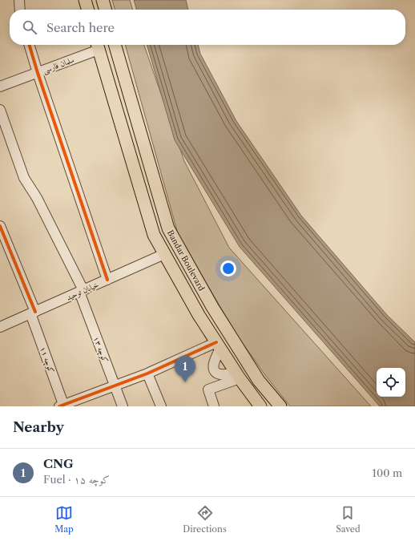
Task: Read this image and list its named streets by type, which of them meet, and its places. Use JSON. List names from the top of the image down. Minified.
{"streets":{"main road":["Bandar Boulevard"],"street":["سلمان فارسی","خیابان توحید","کوچه ۱۳","کوچه ۱۱"]},"crossings":[["سلمان فارسی","Bandar Boulevard"],["Bandar Boulevard","خیابان توحید"],["خیابان توحید","کوچه ۱۳"],["خیابان توحید","کوچه ۱۱"]],"page":{"search":"Search here","pins":"1","heading":"Nearby","list":[{"mark":"1","name":"CNG","note":"Fuel · کوچه ۱۵","value":"100 m"}],"nav":["Map","Directions","Saved"]}}
